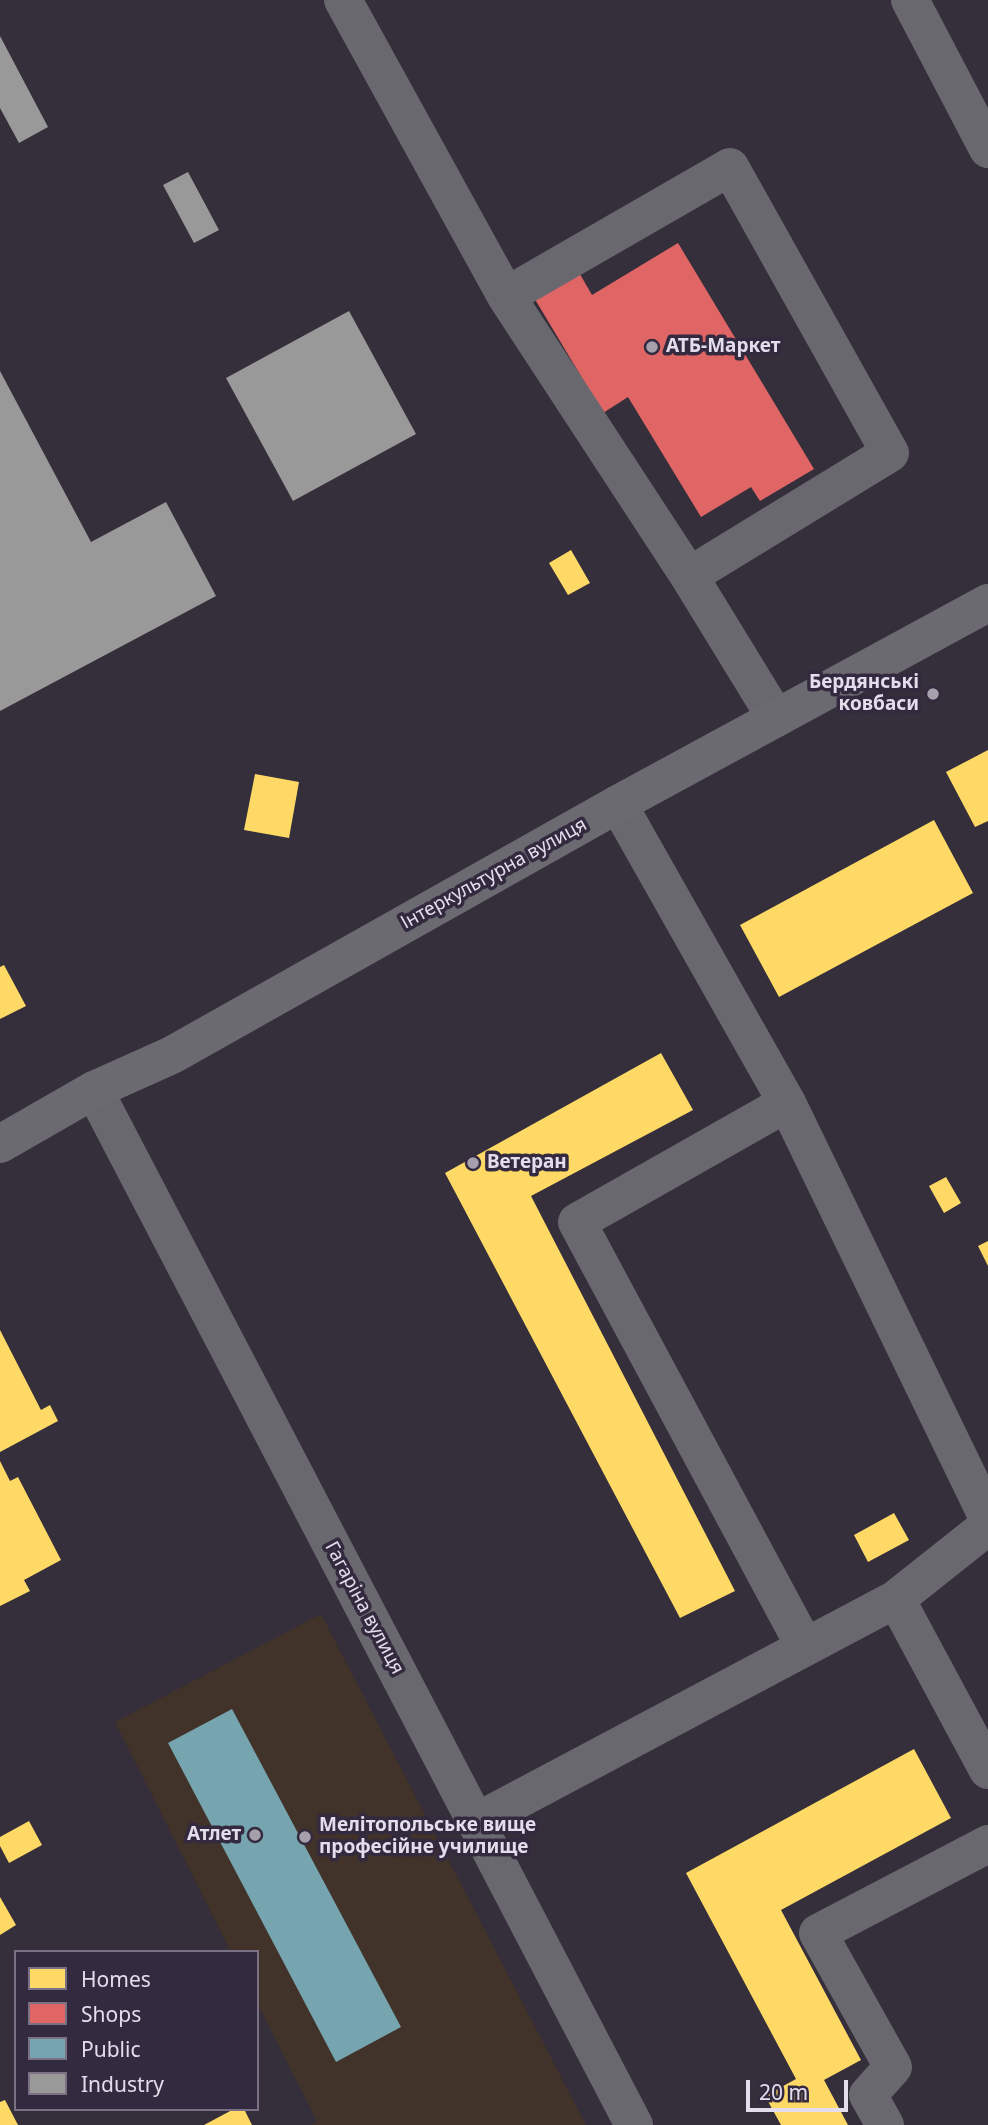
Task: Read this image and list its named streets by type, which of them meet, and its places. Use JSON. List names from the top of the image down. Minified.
{"streets":{"main road":["Інтеркультурна вулиця"],"street":["Гагаріна вулиця"]},"crossings":[["Інтеркультурна вулиця","Гагаріна вулиця"]],"places":["АТБ-Маркет","Бердянські ковбаси","Ветеран","Атлет","Мелітопольське вище професійне училище"],"legend":["Homes","Shops","Public","Industry"],"scale_bar":"20 m"}
